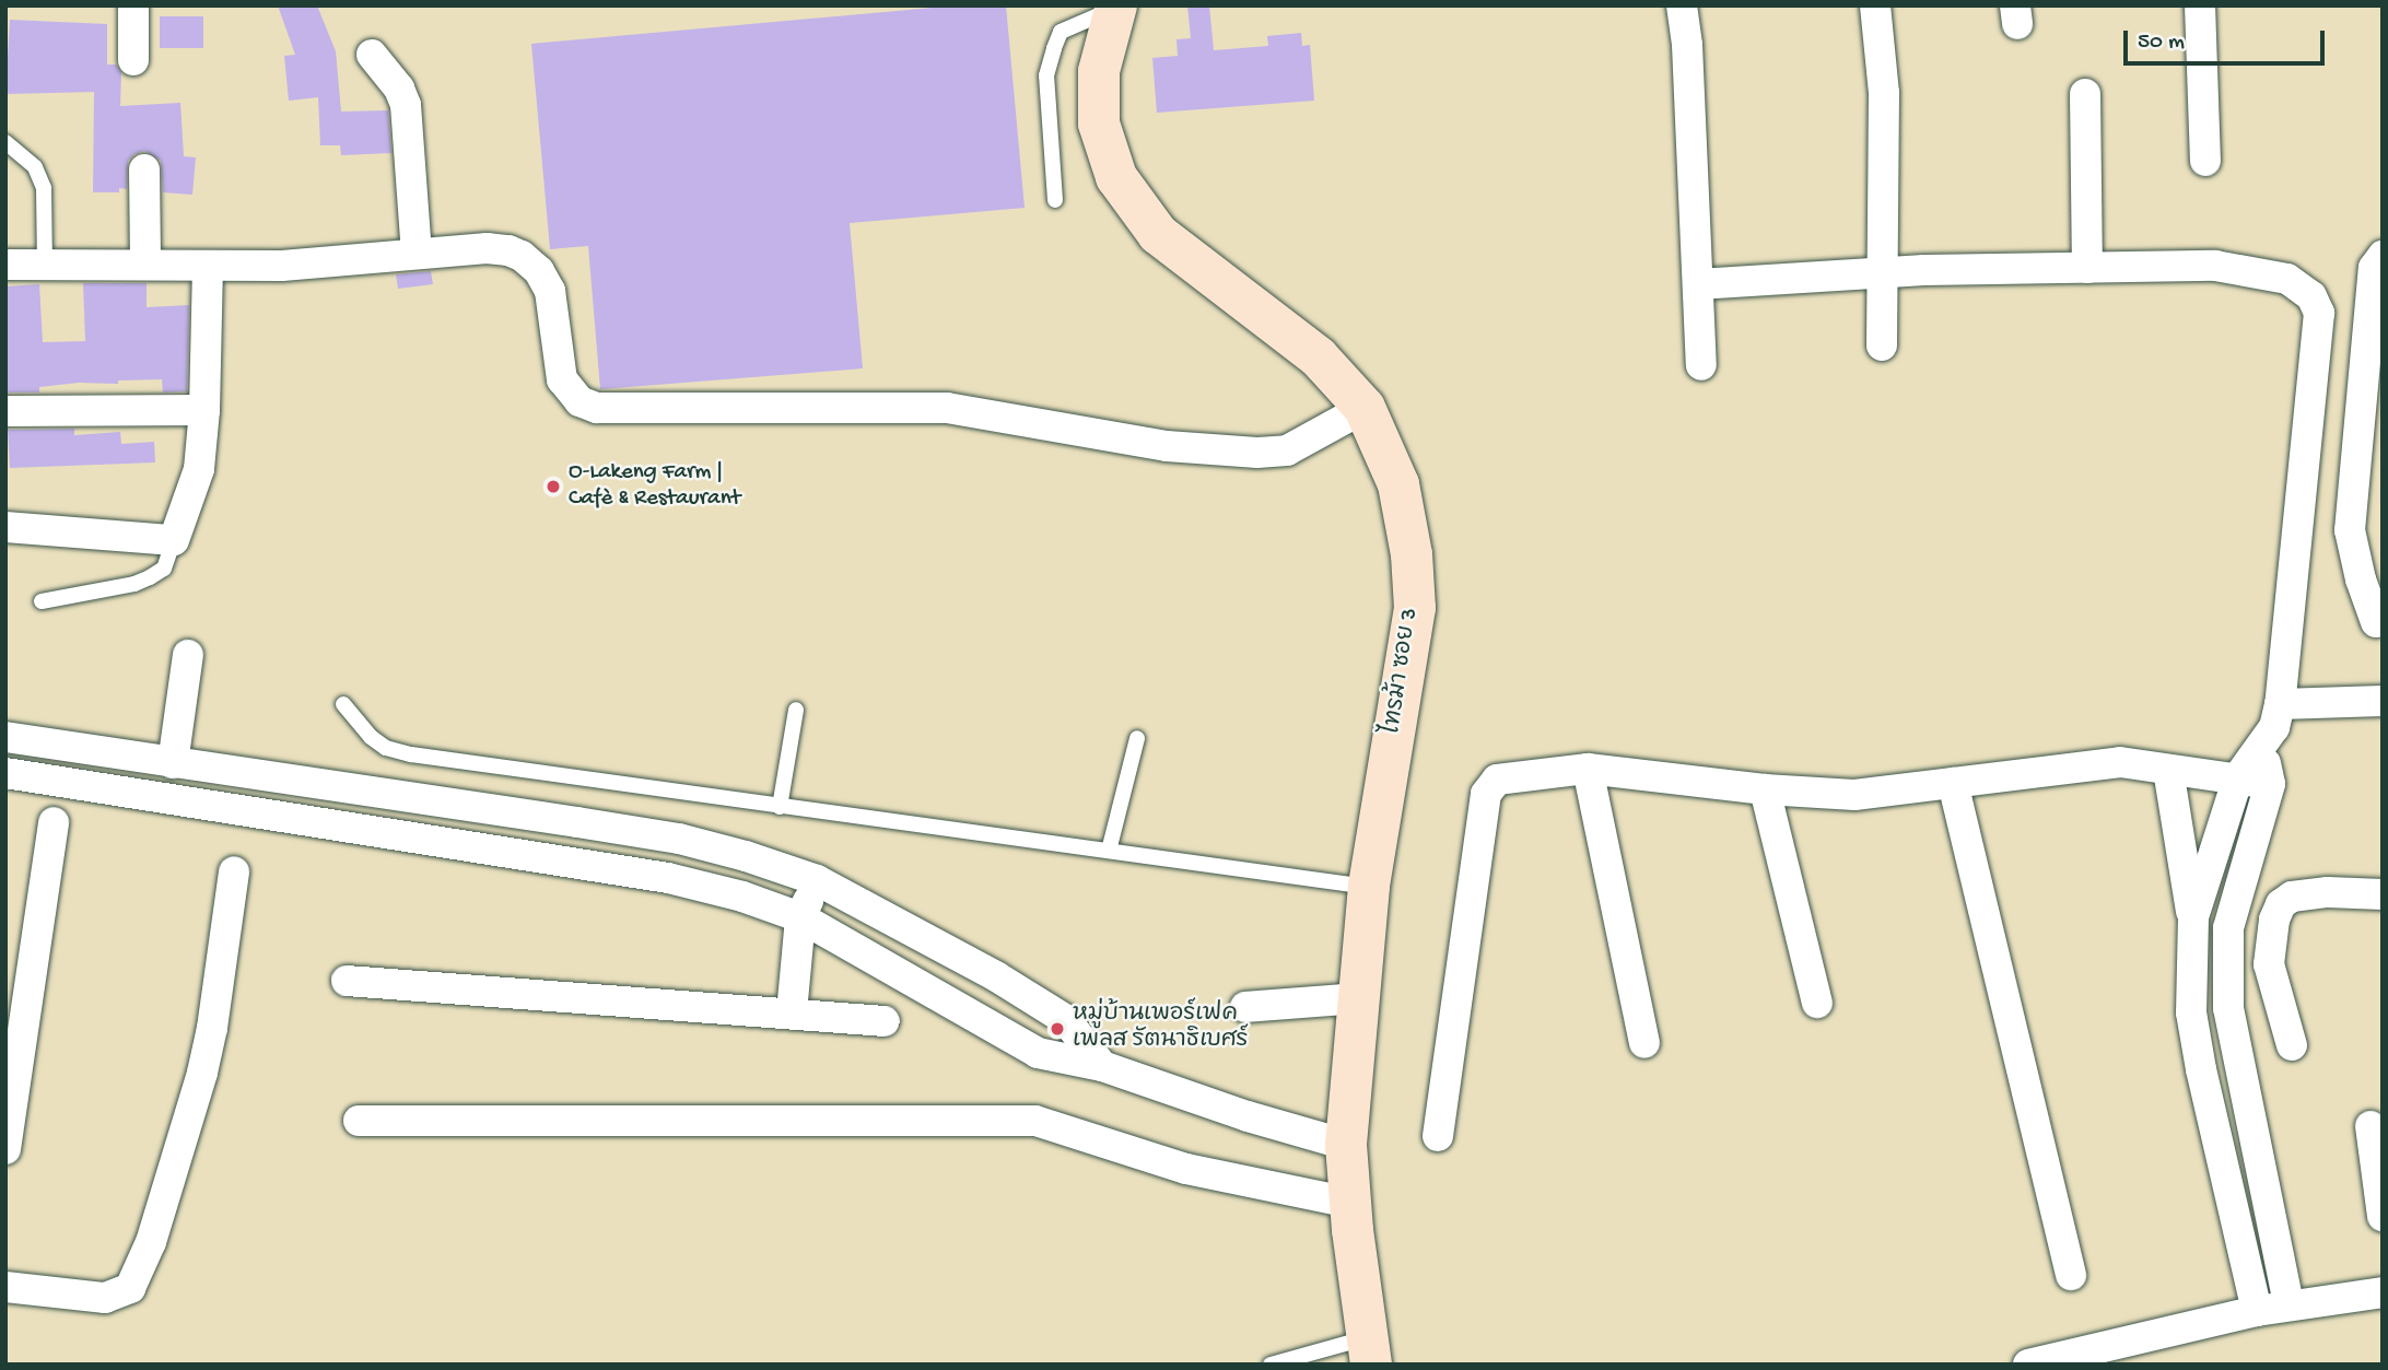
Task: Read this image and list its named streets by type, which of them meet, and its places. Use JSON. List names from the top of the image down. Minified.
{"streets":{"street":["ไทรม้า ซอย 3"]},"places":["O-Lakeng Farm | Cafè & Restaurant","หมู่บ้านเพอร์เฟค เพลส รัตนาธิเบศร์"],"scale_bar":"50 m"}
